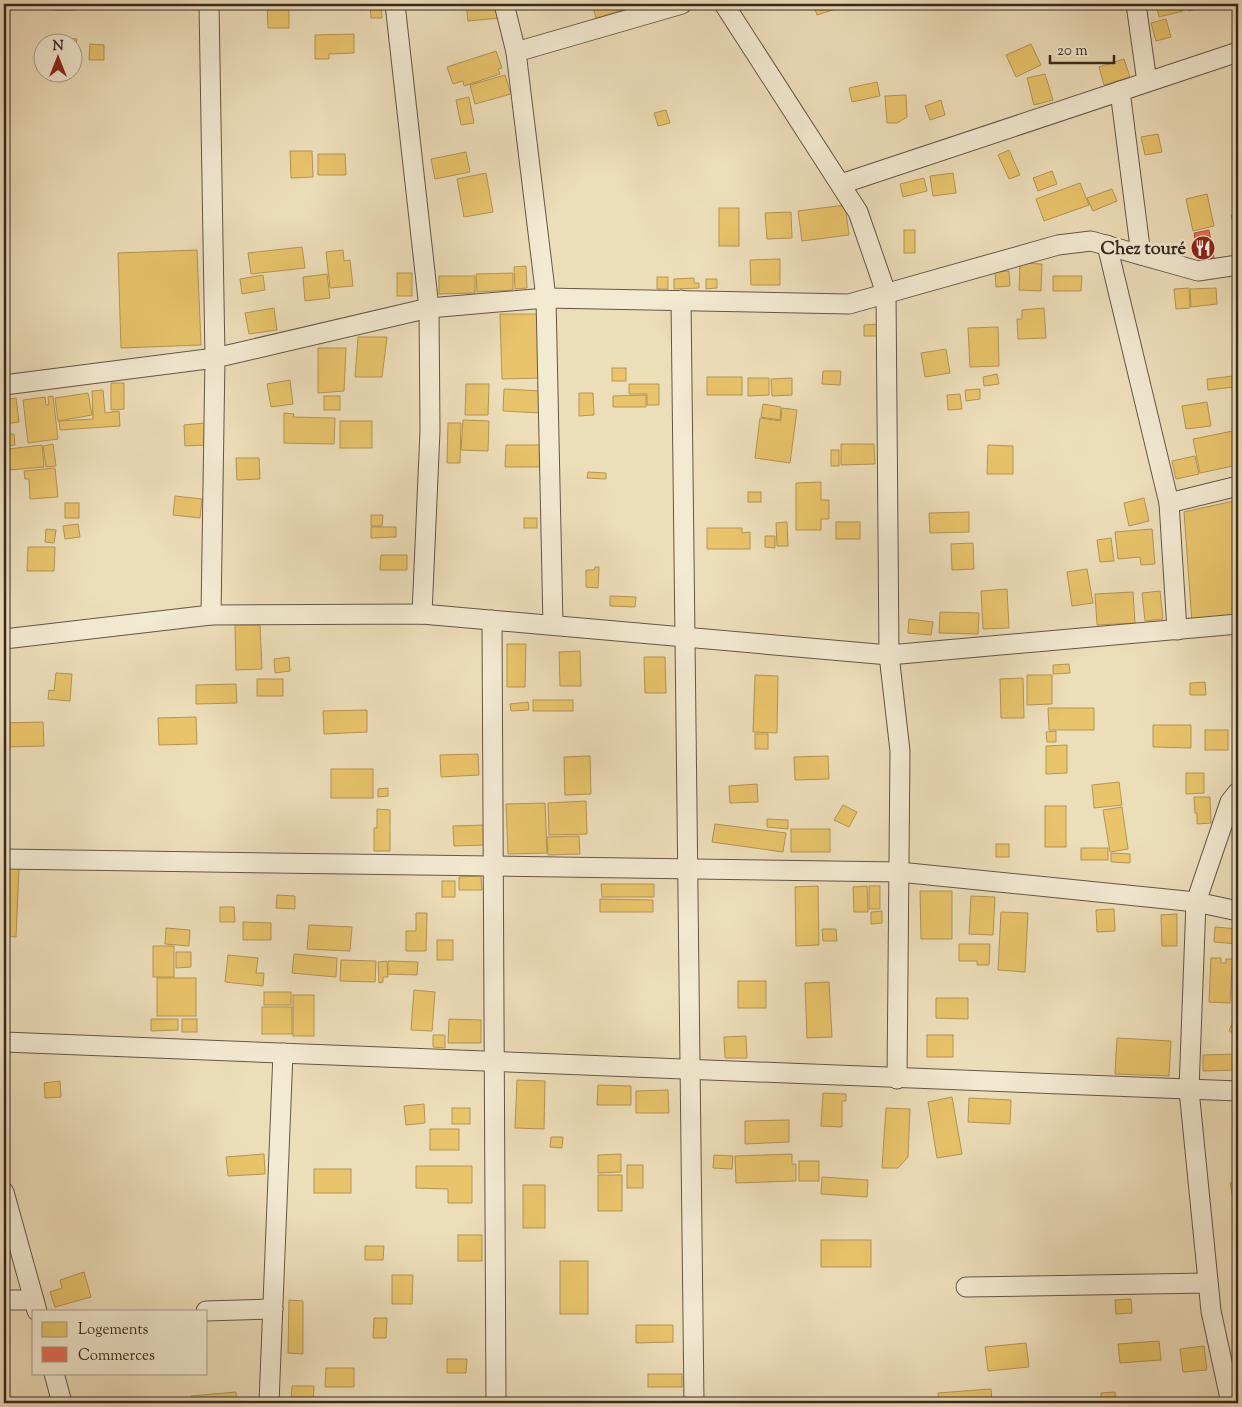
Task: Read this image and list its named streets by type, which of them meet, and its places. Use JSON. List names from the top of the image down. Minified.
{"places":{"restaurant":["Chez touré"]},"legend":["Logements","Commerces"],"scale_bar":"20 m","north":"top"}
